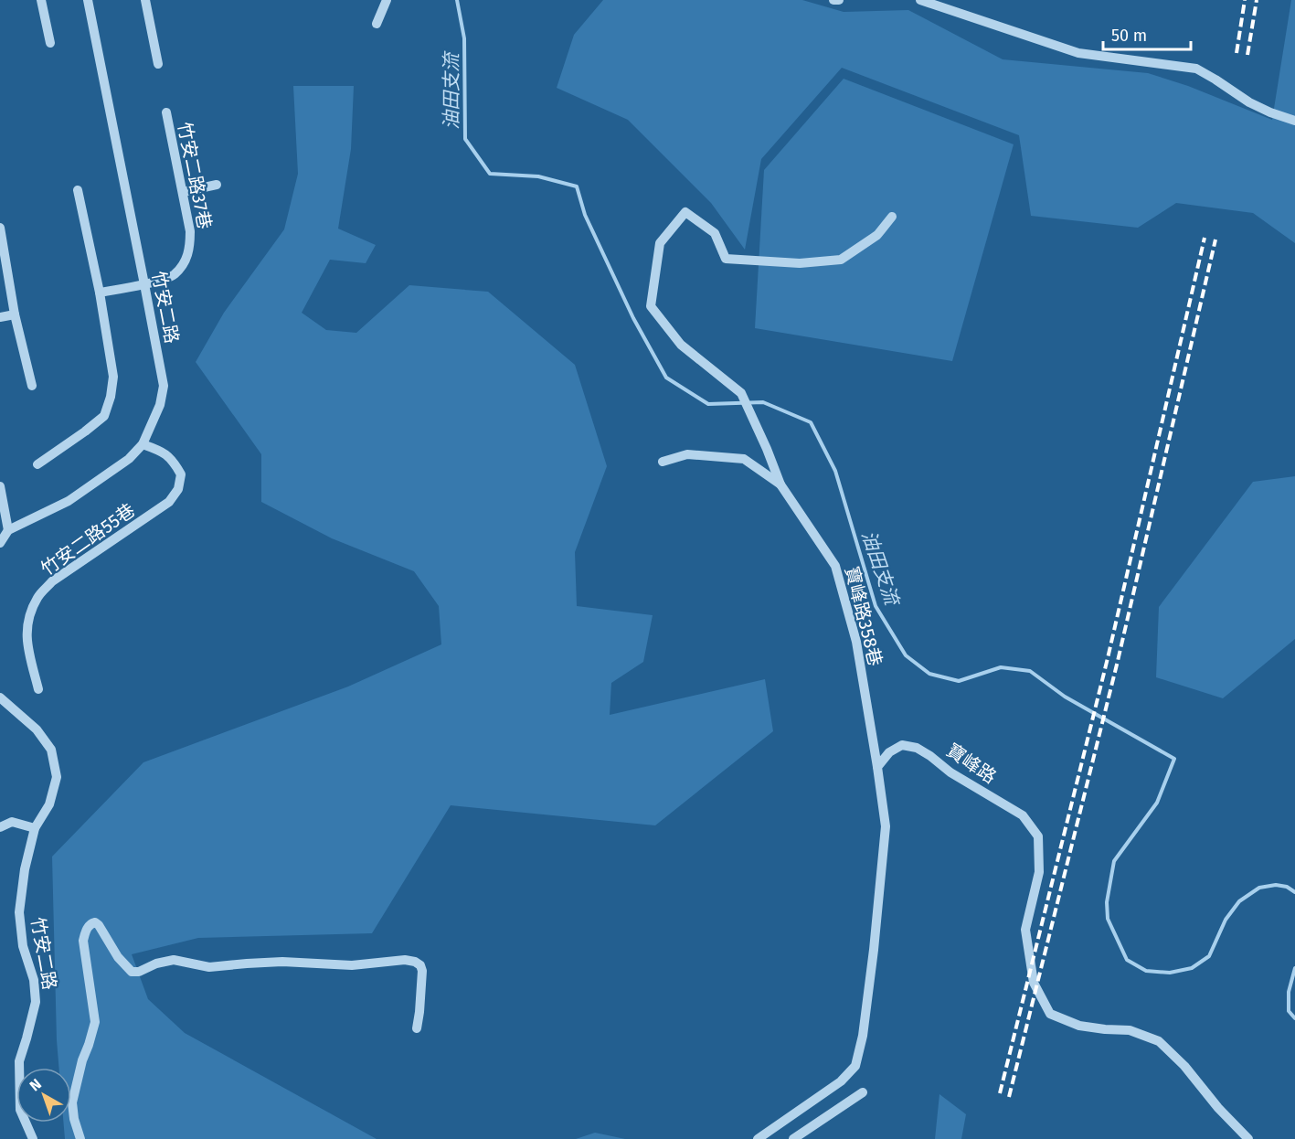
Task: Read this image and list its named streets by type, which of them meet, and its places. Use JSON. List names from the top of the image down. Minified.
{"streets":{"street":["竹安二路37巷","竹安二路","竹安二路55巷","寶峰路358巷","寶峰路"]},"crossings":[["竹安二路37巷","竹安二路"],["竹安二路","竹安二路55巷"],["寶峰路358巷","寶峰路"]],"water":["油田支流"],"scale_bar":"50 m","north":"top left"}
